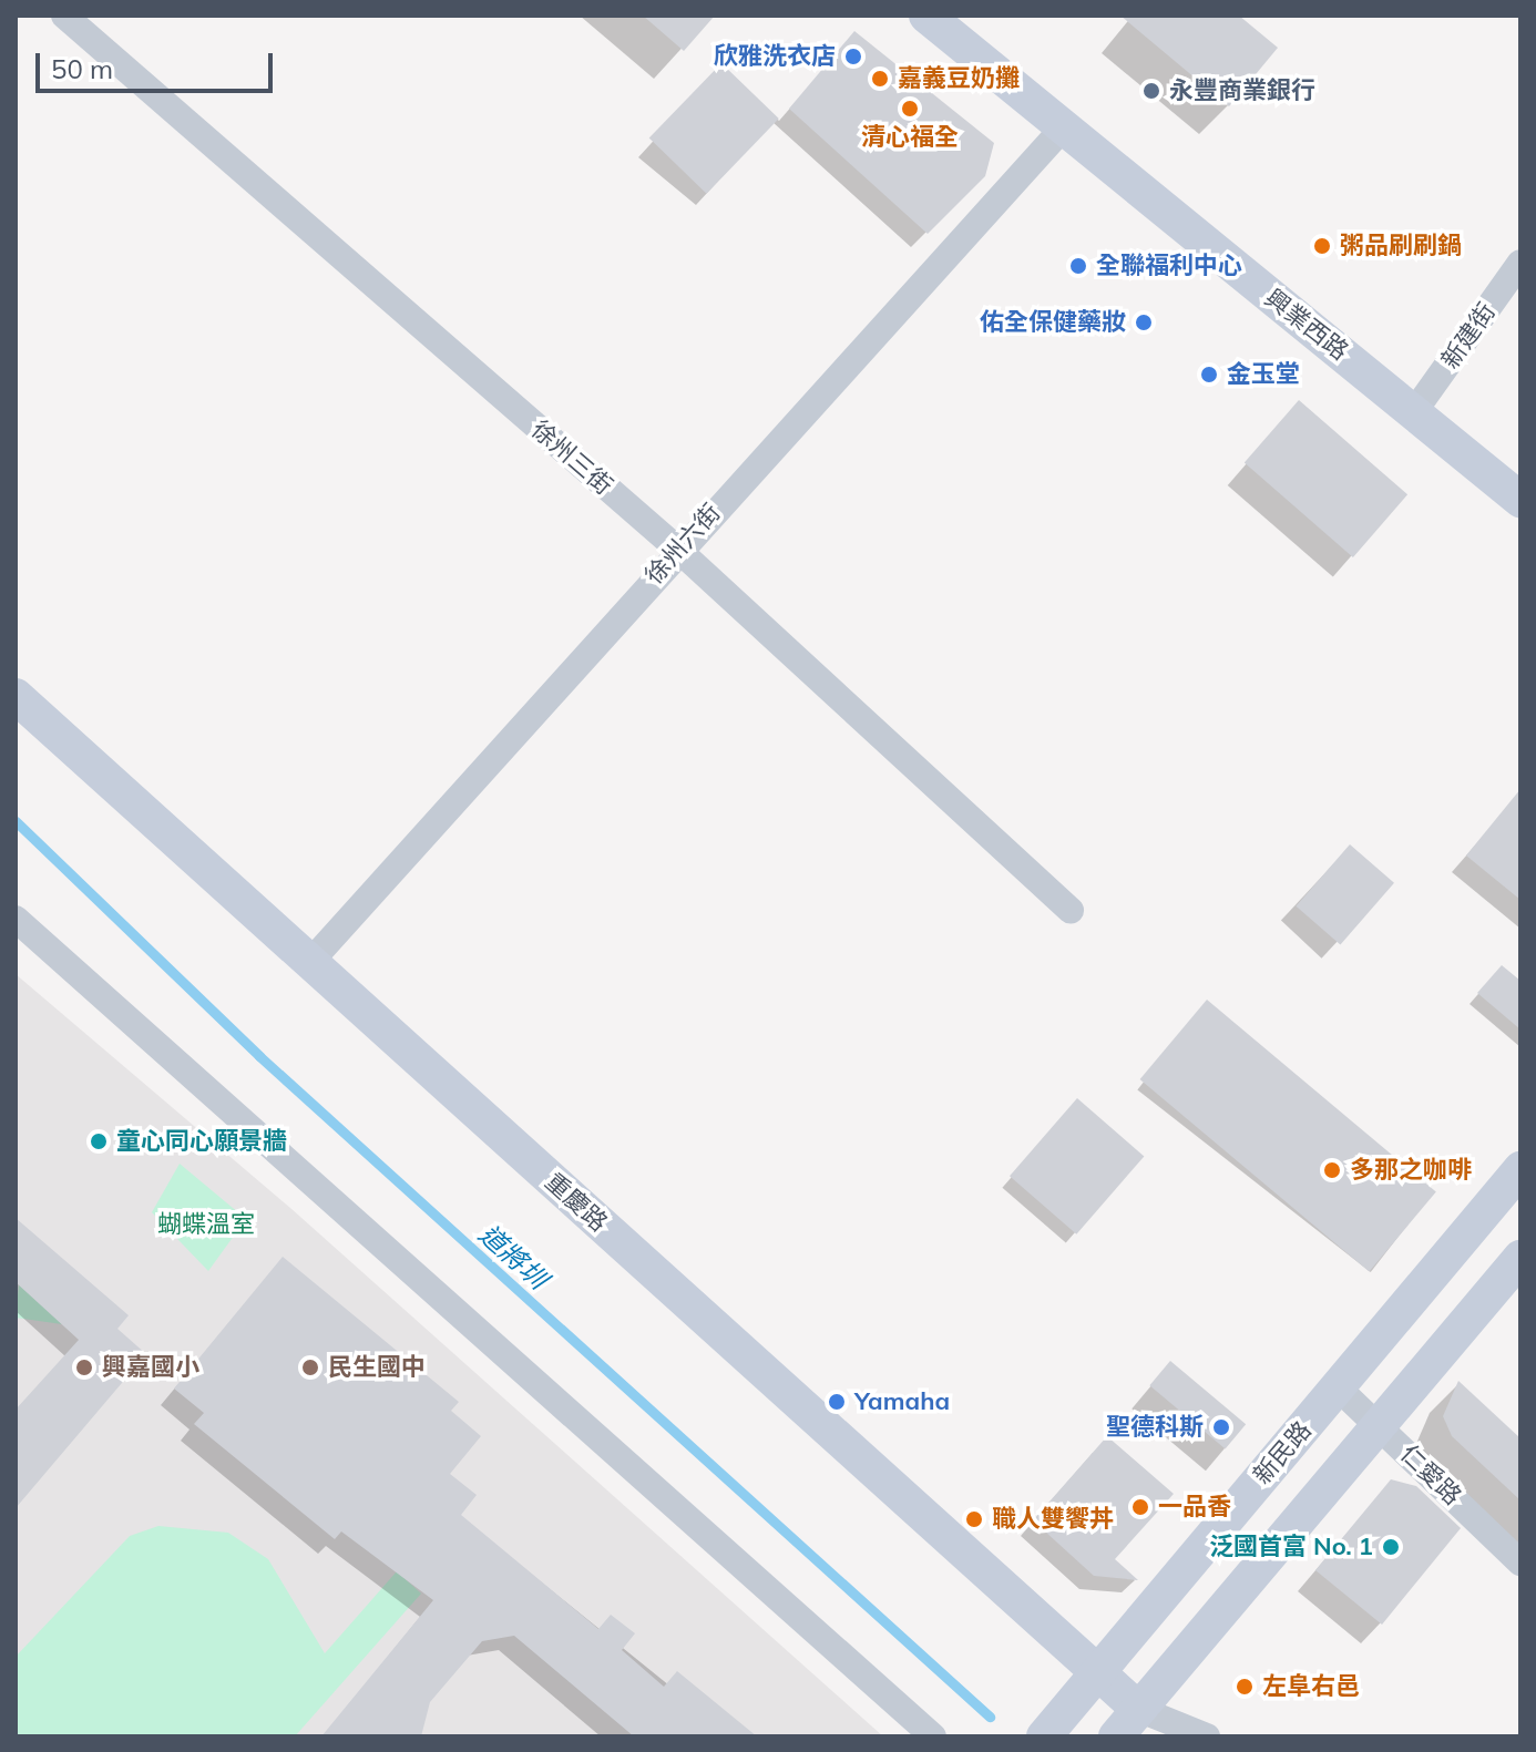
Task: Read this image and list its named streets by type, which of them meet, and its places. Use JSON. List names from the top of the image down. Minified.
{"streets":{"street":["興業西路","新建街","徐州三街","徐州六街","重慶路","新民路","仁愛路"]},"crossings":[["興業西路","新建街"],["興業西路","徐州六街"],["徐州三街","徐州六街"],["徐州六街","重慶路"],["重慶路","新民路"],["新民路","仁愛路"]],"water":["道將圳"],"parks":["蝴蝶溫室"],"places":["欣雅洗衣店","嘉義豆奶攤","永豐商業銀行","清心福全","粥品刷刷鍋","全聯福利中心","佑全保健藥妝","金玉堂","童心同心願景牆","多那之咖啡","興嘉國小","民生國中","Yamaha","聖德科斯","一品香","職人雙饗丼","泛國首富 No. 1","左阜右邑"],"scale_bar":"50 m"}
